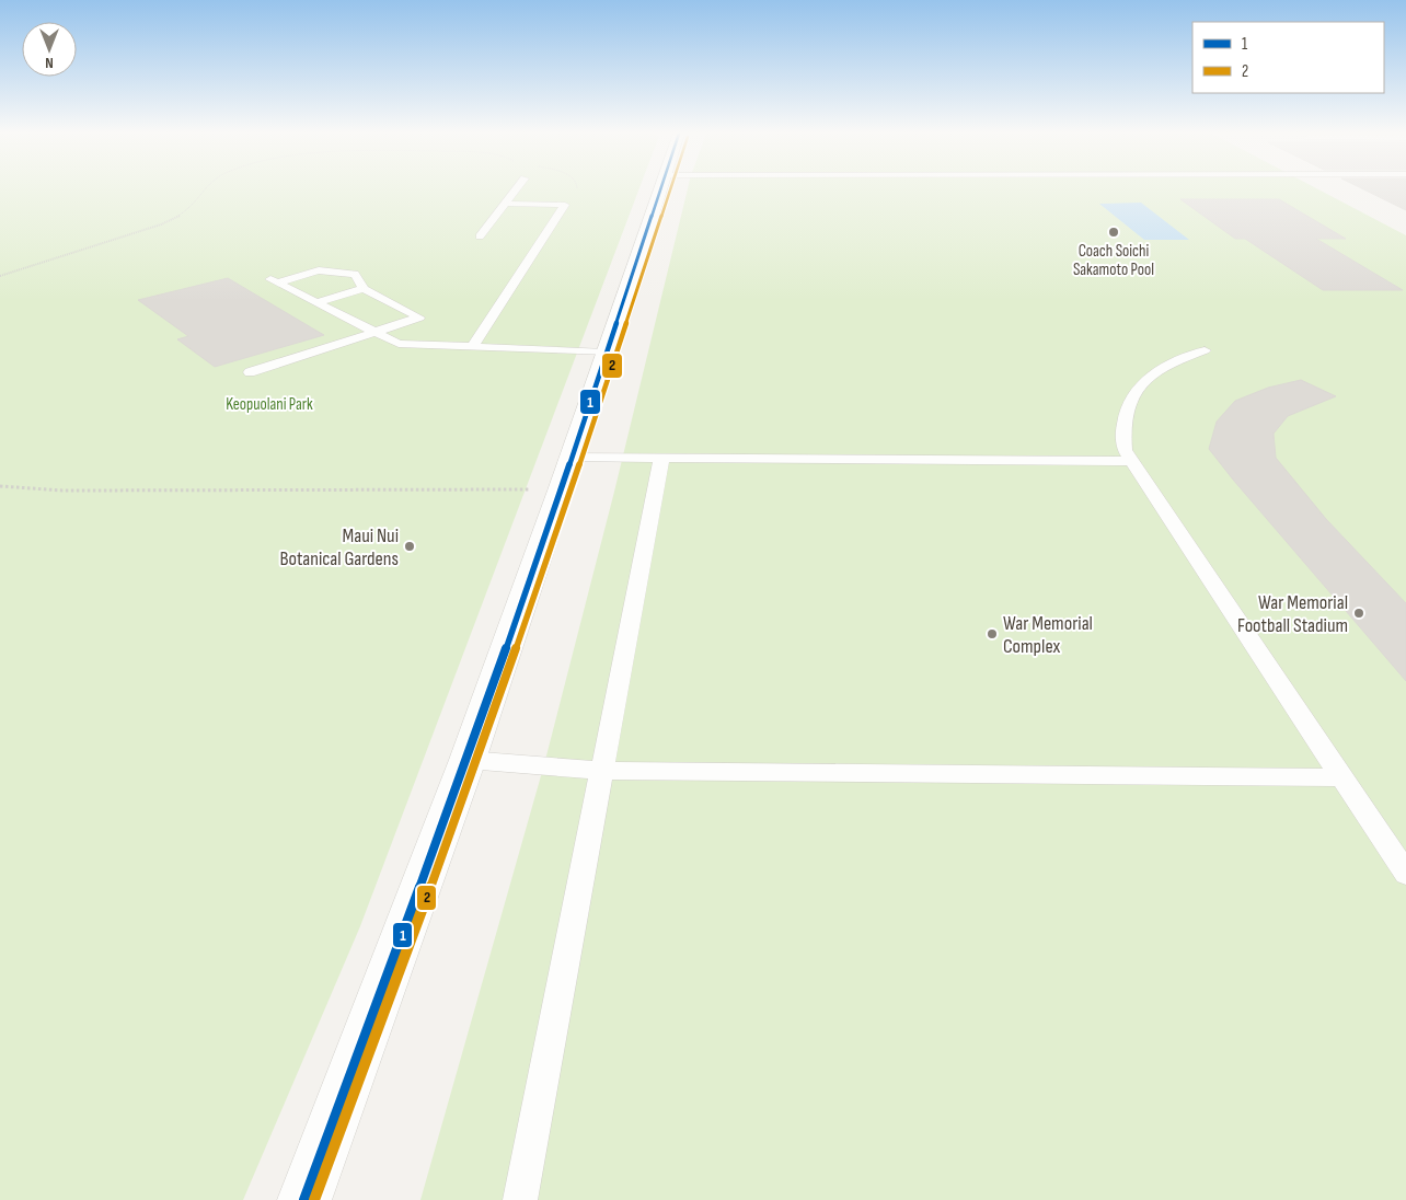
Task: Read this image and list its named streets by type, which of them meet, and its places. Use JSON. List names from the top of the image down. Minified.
{"parks":["Keopuolani Park"],"places":["Coach Soichi Sakamoto Pool","Maui Nui Botanical Gardens","War Memorial Football Stadium","War Memorial Complex"],"lines":["transit line 1","transit line 2"],"legend":["1","2"],"north":"bottom"}
